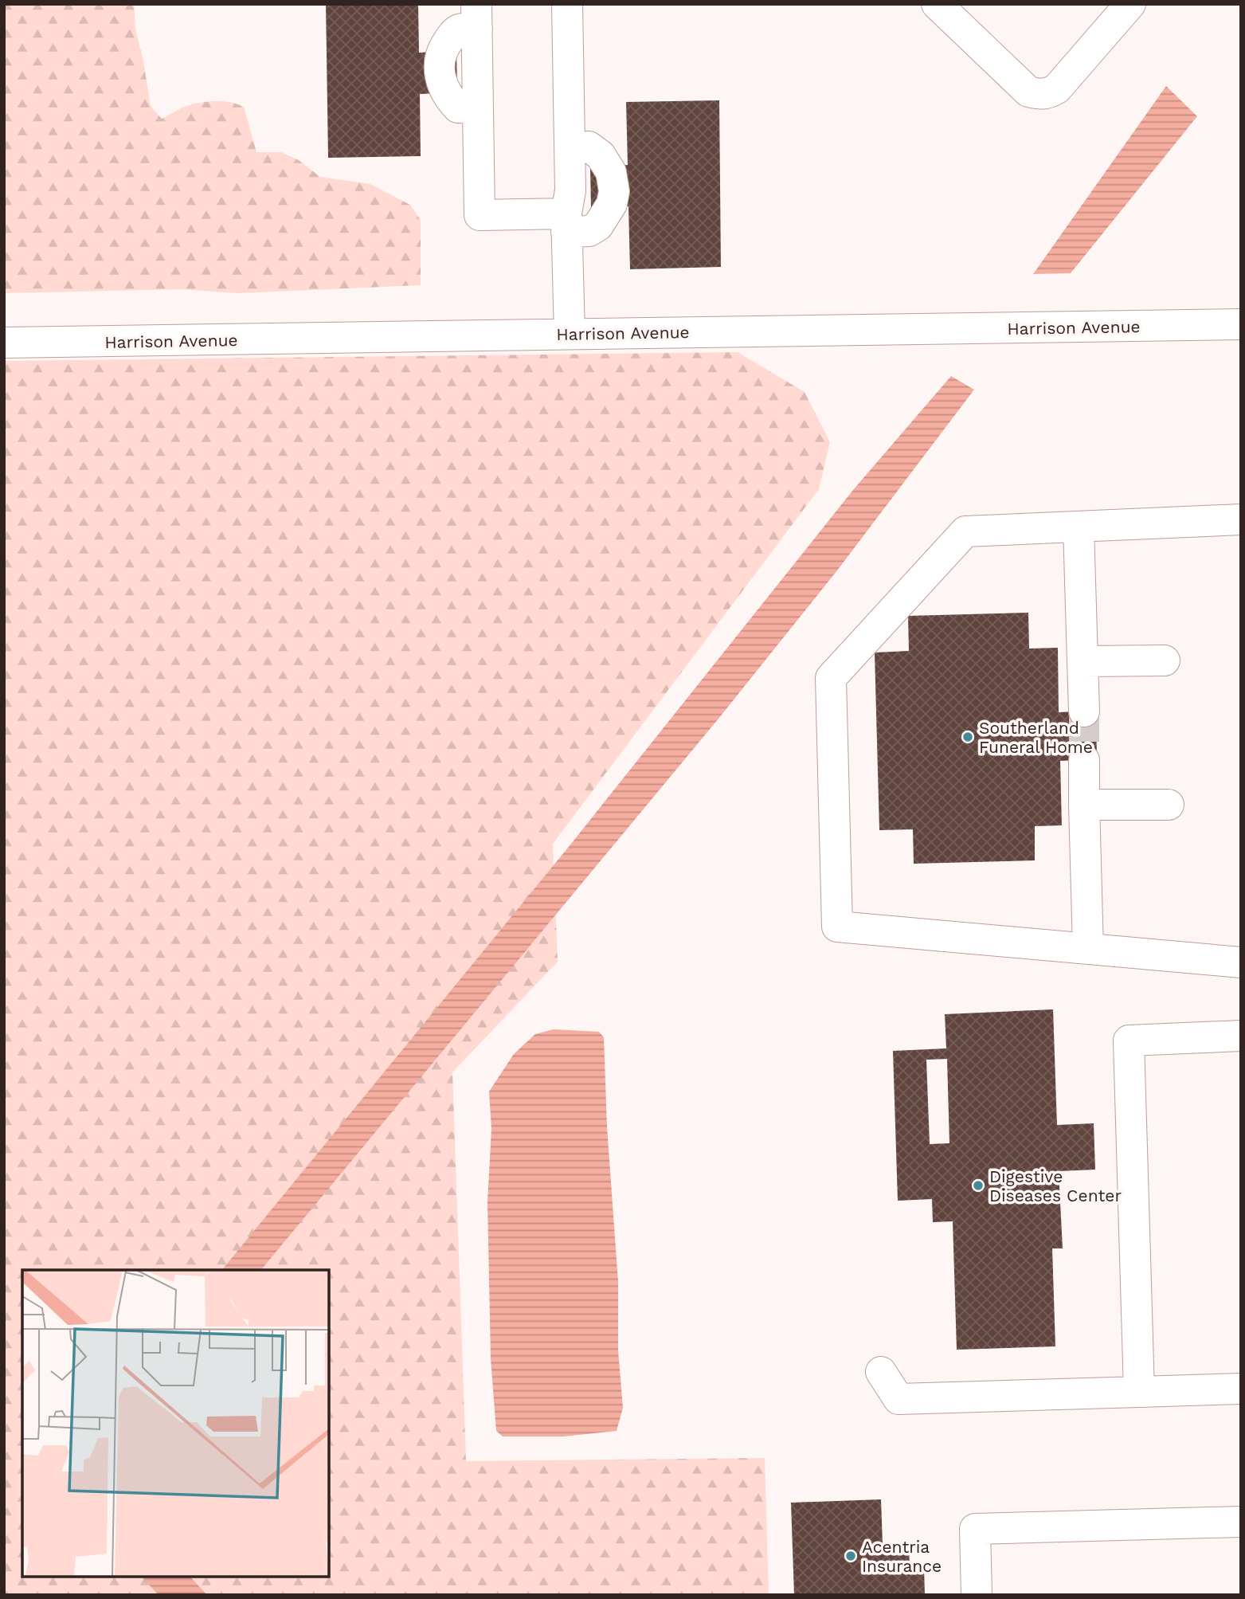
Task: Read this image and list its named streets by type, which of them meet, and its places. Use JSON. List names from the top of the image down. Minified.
{"streets":{"street":["Harrison Avenue"]},"places":["Southerland Funeral Home","Digestive Diseases Center","Acentria Insurance"]}
